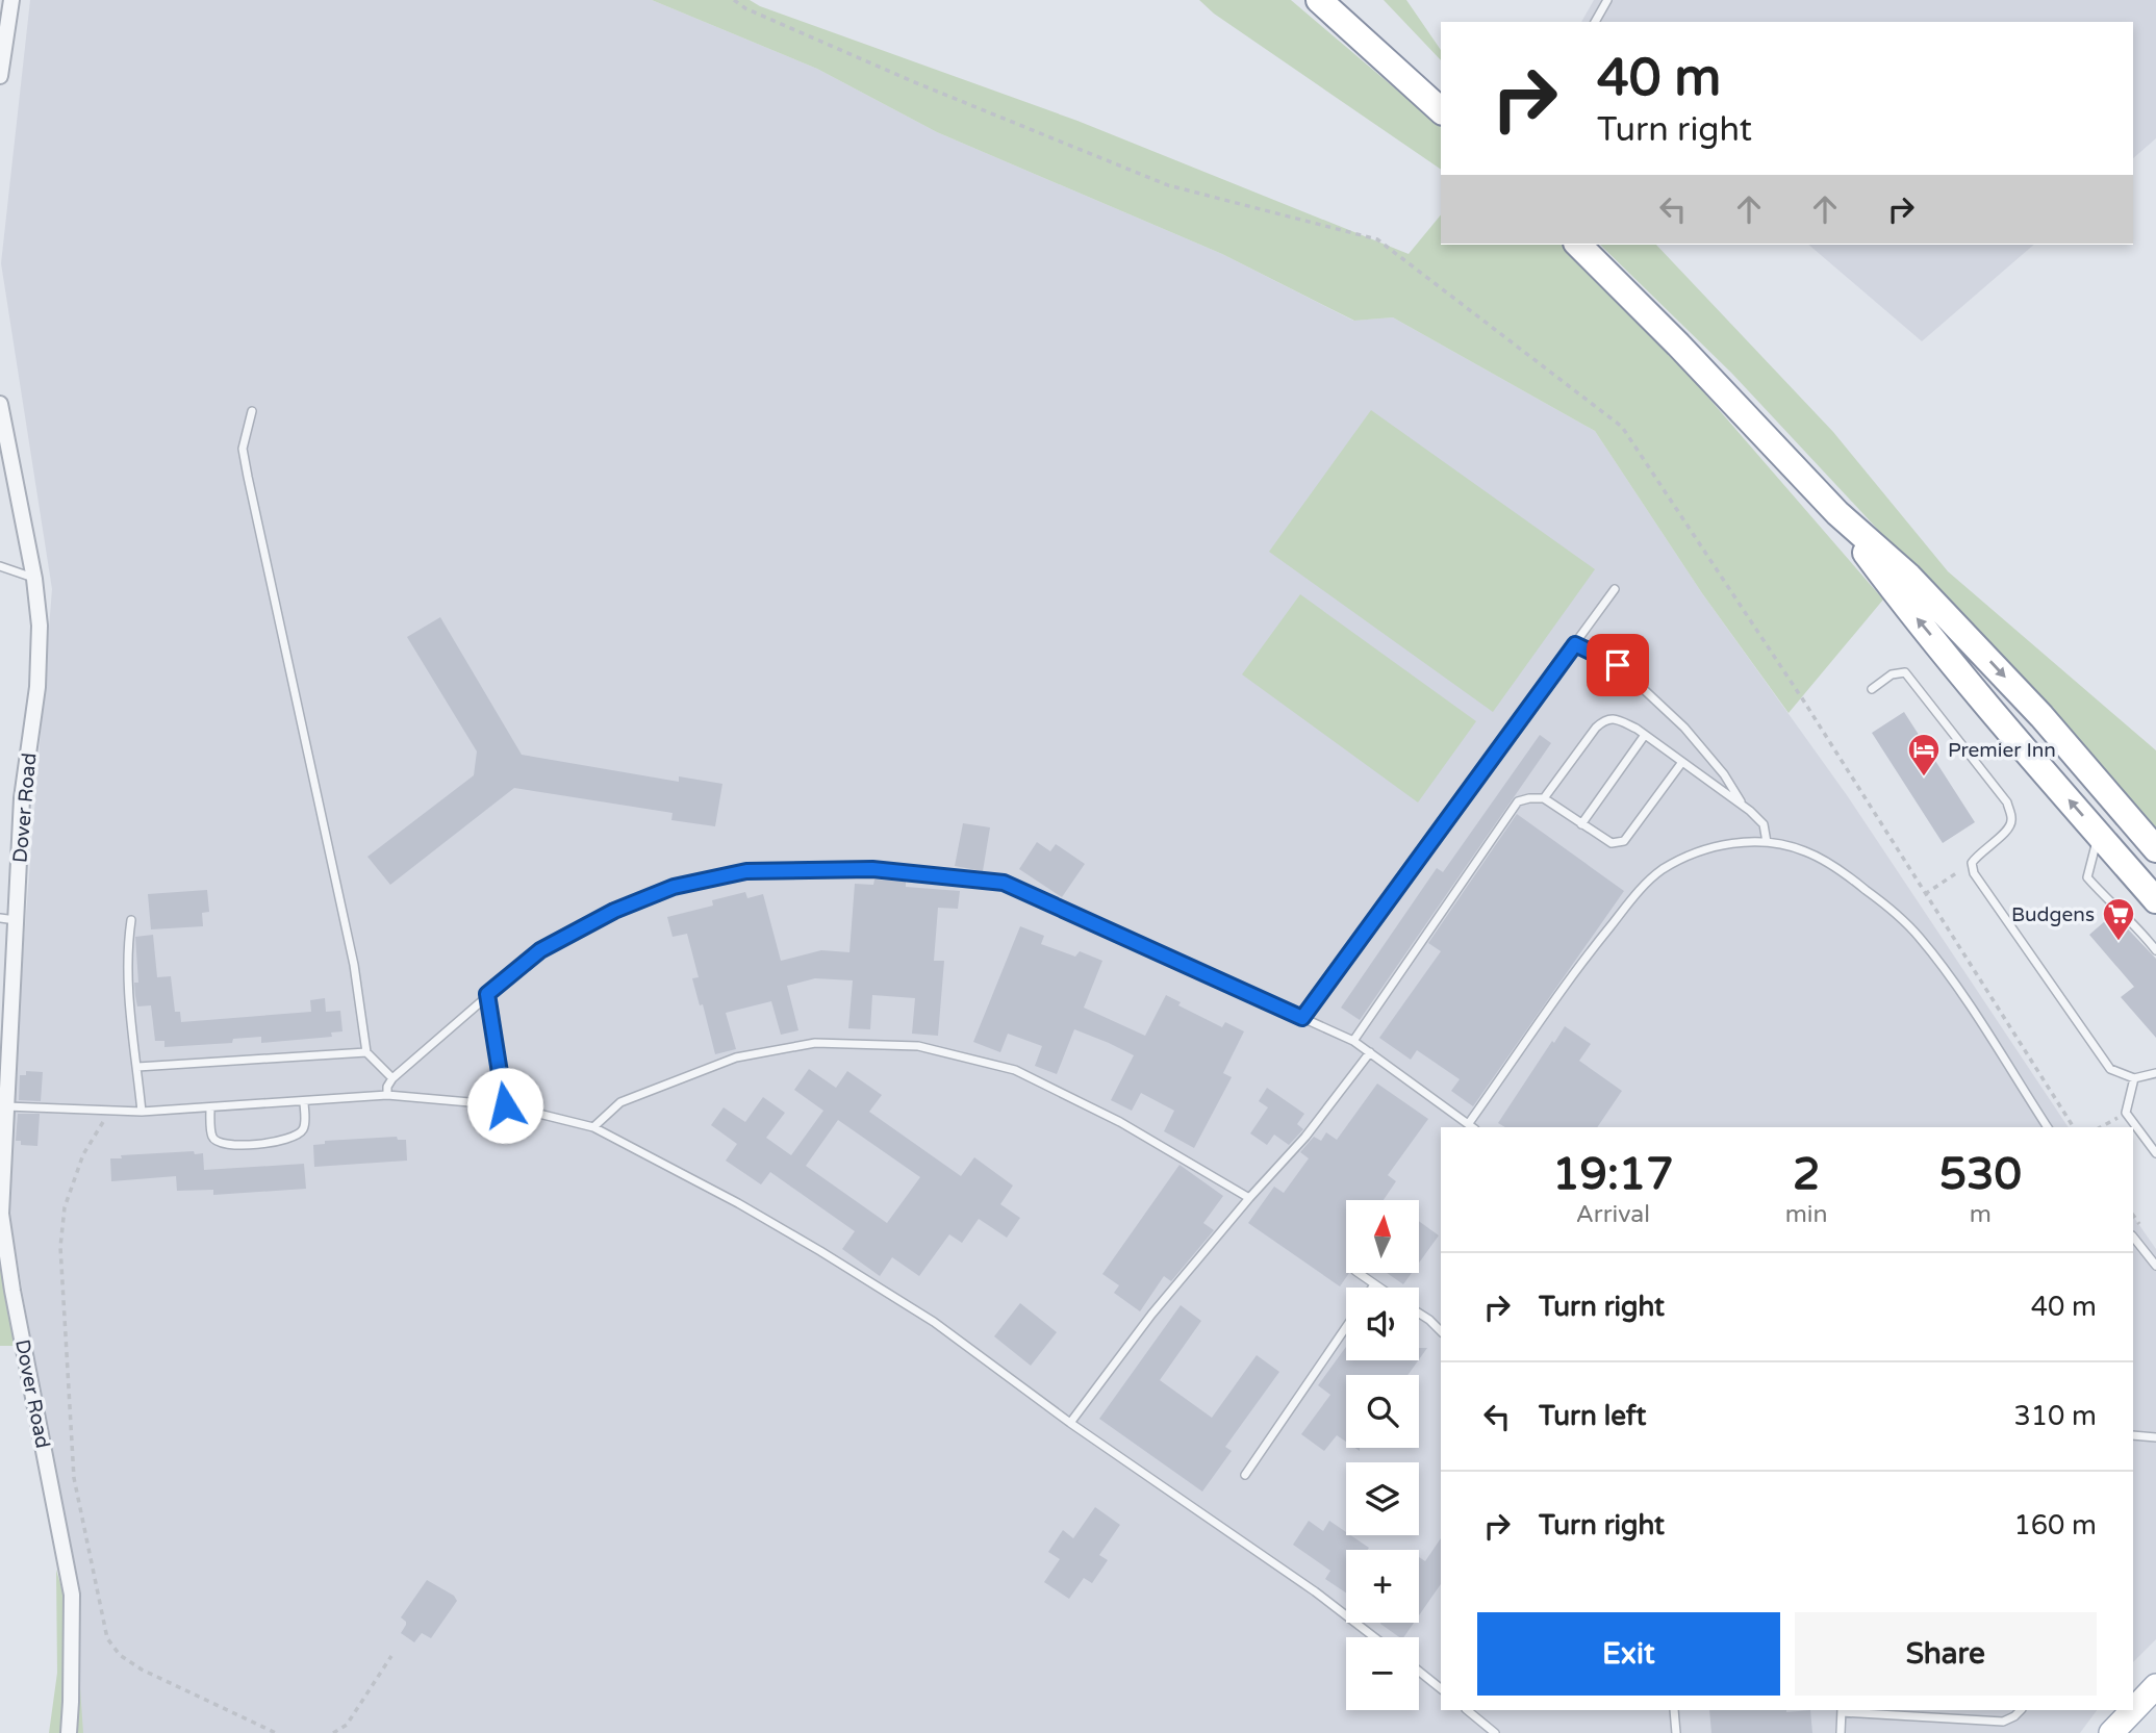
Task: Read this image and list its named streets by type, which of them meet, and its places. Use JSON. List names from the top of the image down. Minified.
{"streets":{"street":["Dover Road"]},"places":{"hotel":["Premier Inn"],"supermarket":["Budgens"]},"north":"top","page":{"turn":["40 m","Turn right"],"eta":["19:17","Arrival","2","min","530","m"],"map_buttons":["+","−"],"list":[{"name":"Turn right","value":"40 m"},{"name":"Turn left","value":"310 m"},{"name":"Turn right","value":"160 m"}],"buttons":["Exit","Share"]}}
